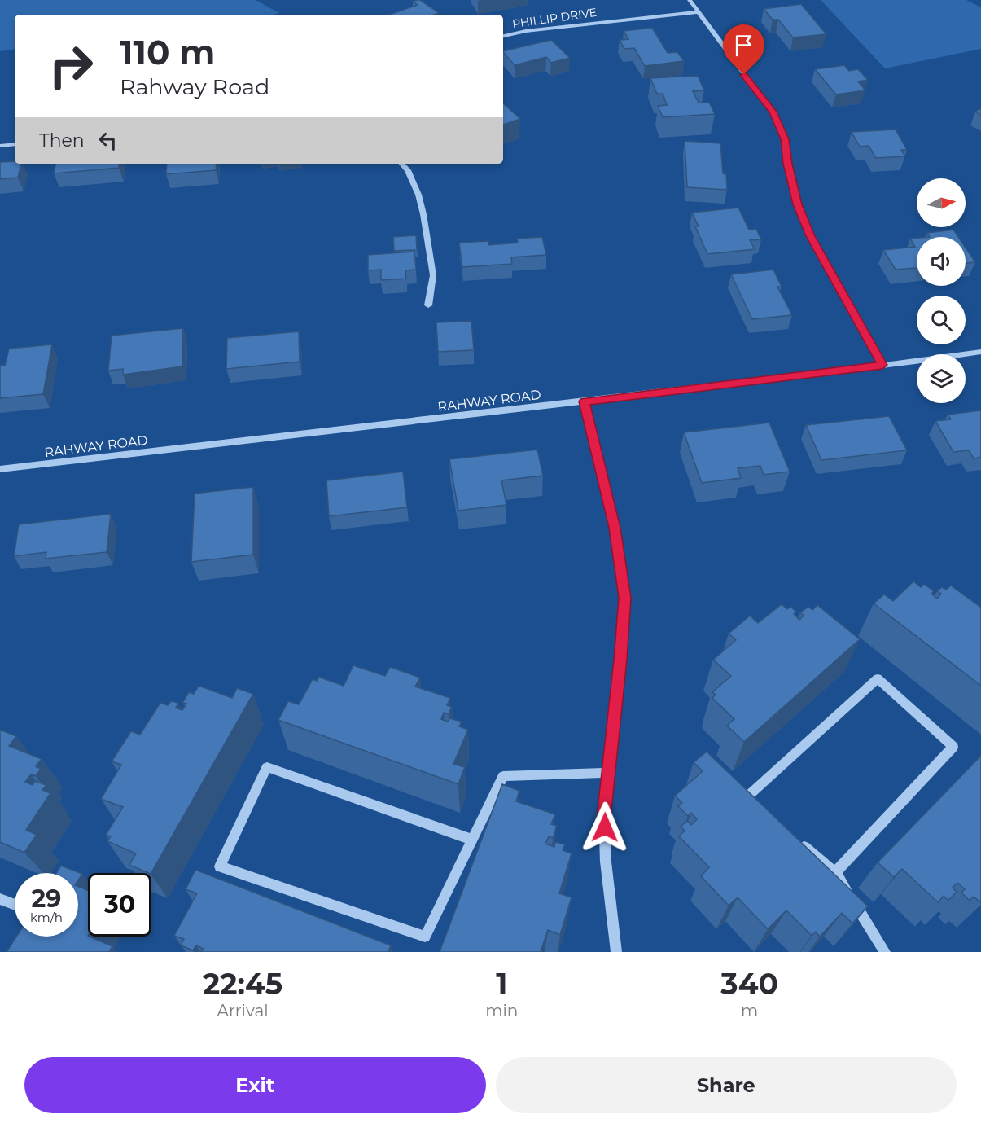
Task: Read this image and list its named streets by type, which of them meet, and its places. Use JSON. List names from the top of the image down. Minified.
{"streets":{"street":["PHILLIP DRIVE","RAHWAY ROAD"]},"north":"right","page":{"turn":["110 m","Rahway Road"],"then":"Then","speed":"29 km/h","limit":"30","eta":["22:45","Arrival","1","min","340","m"],"buttons":["Exit","Share"]}}
